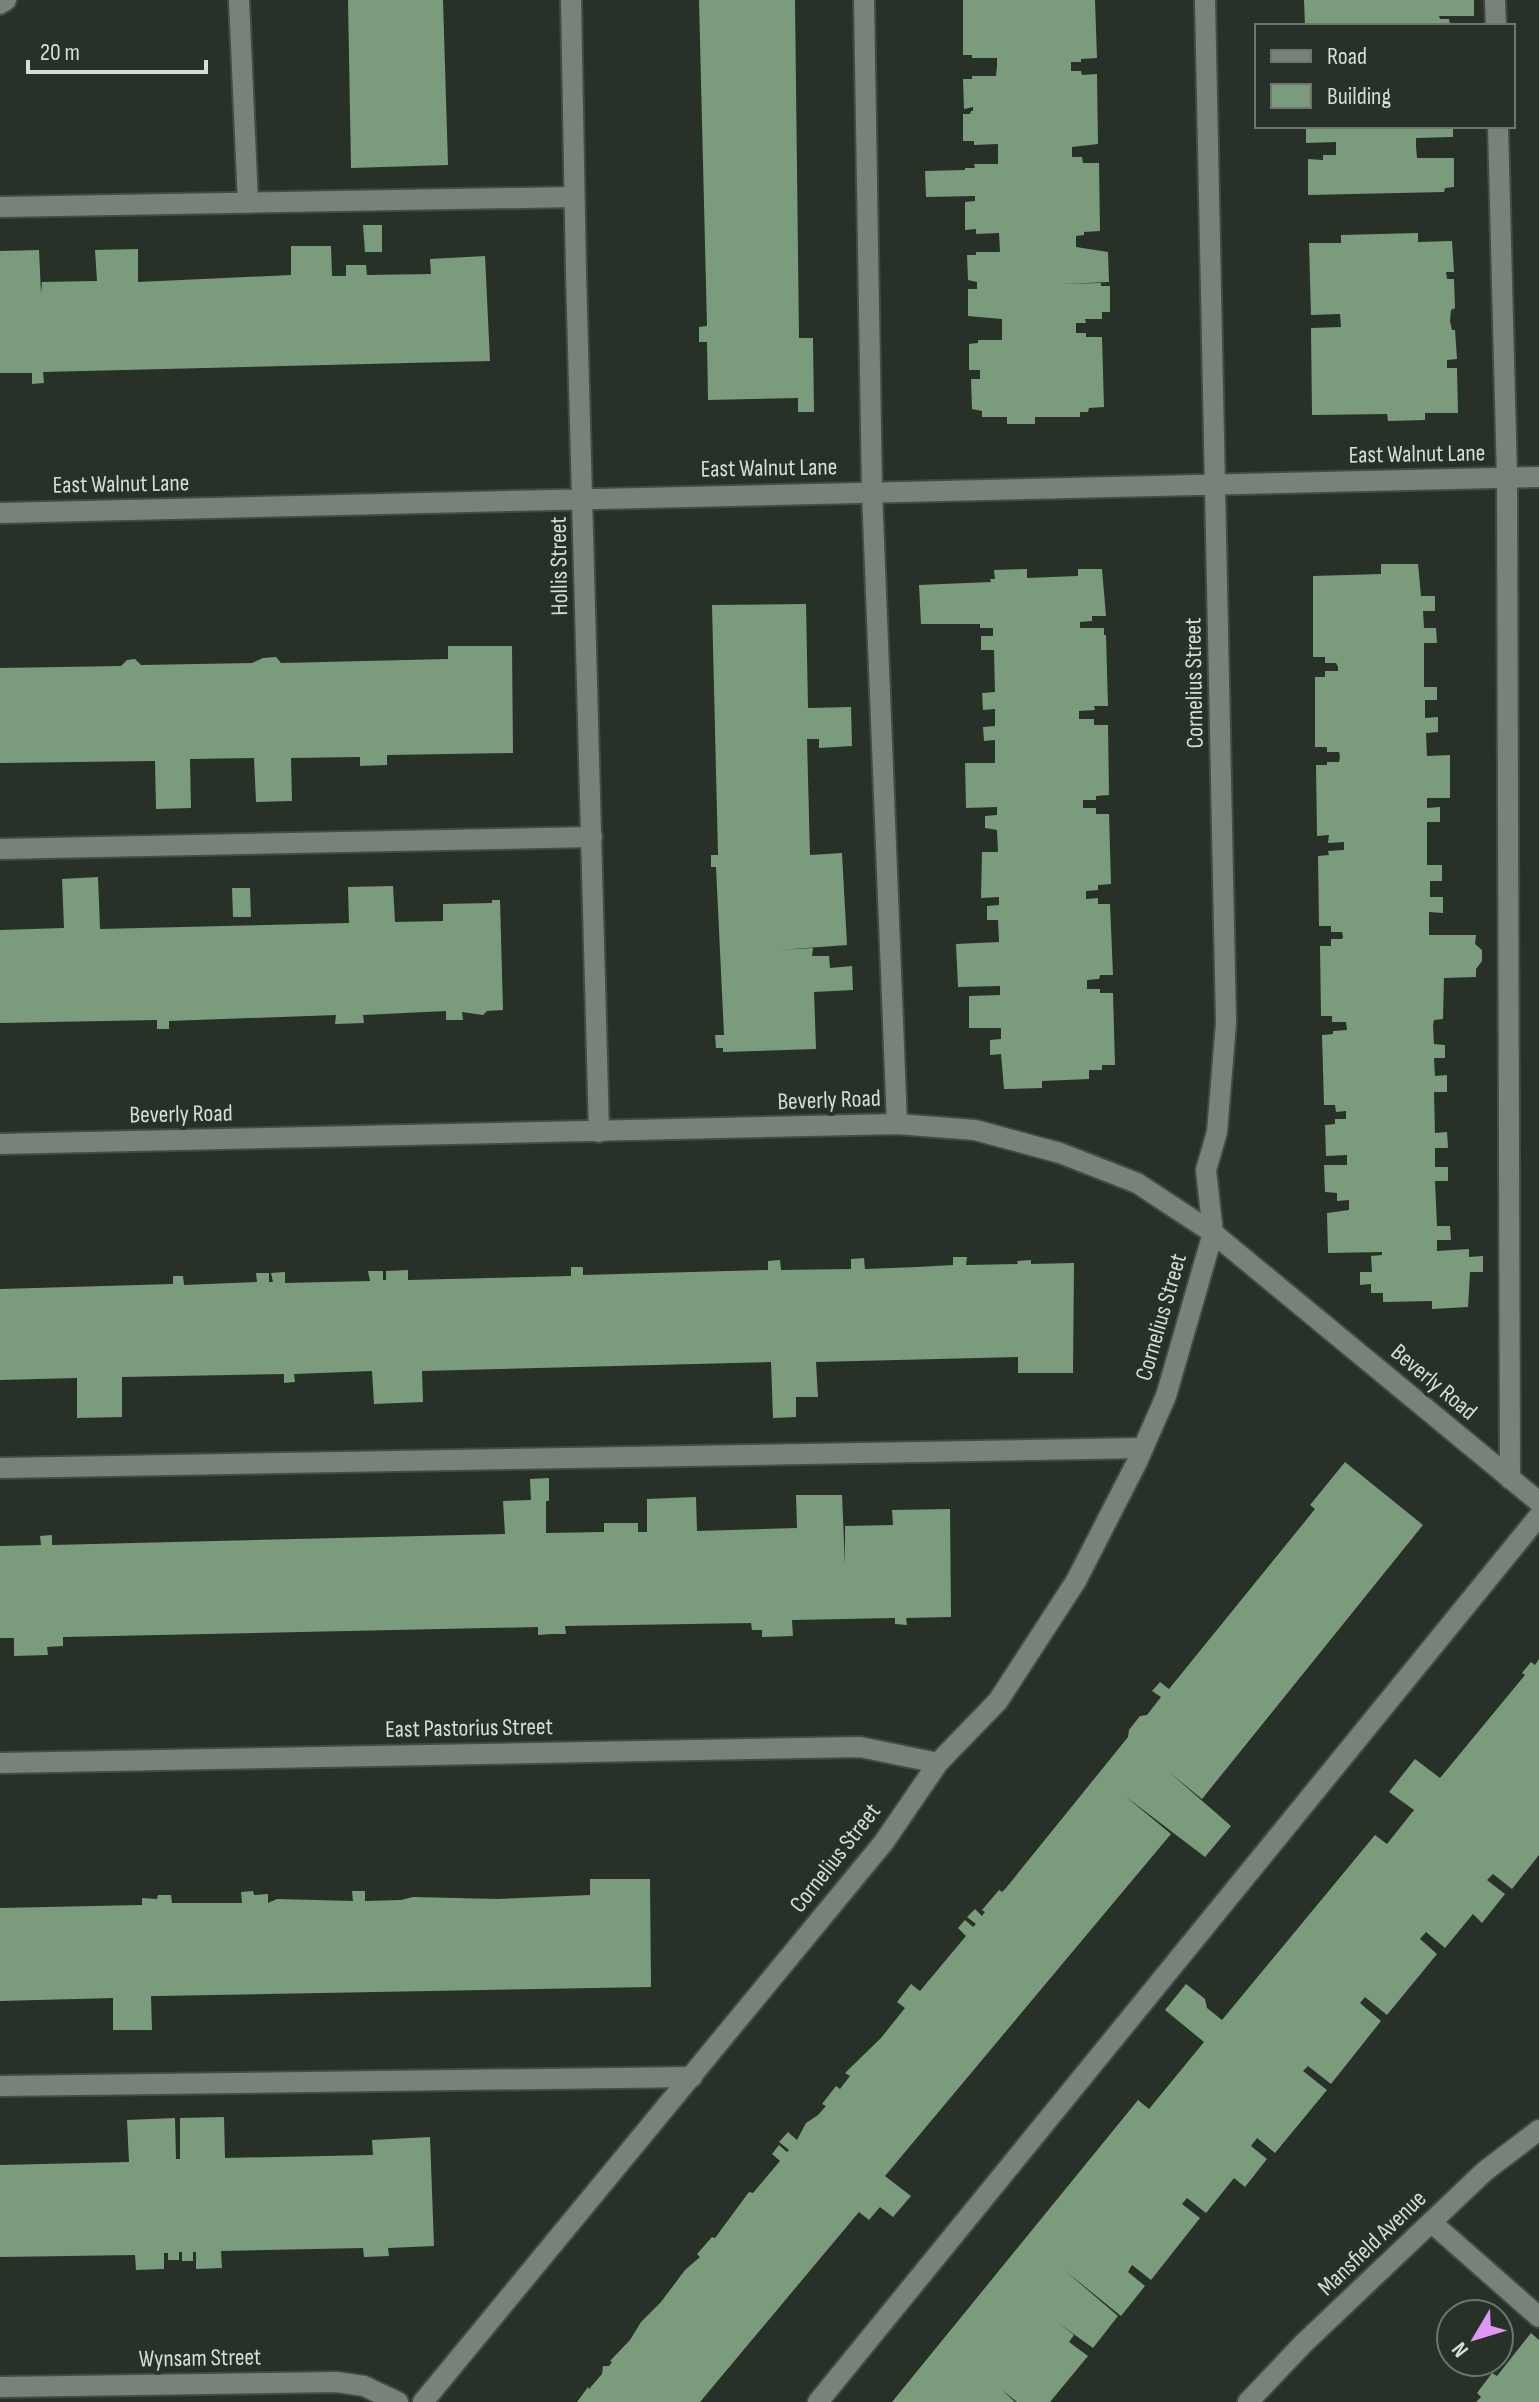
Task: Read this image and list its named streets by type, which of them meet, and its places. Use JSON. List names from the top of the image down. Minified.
{"streets":{"street":["East Walnut Lane","Hollis Street","Cornelius Street","Beverly Road","East Pastorius Street","Mansfield Avenue","Wynsam Street"]},"crossings":[["East Walnut Lane","Hollis Street"],["East Walnut Lane","Cornelius Street"],["Hollis Street","Beverly Road"],["Cornelius Street","Beverly Road"],["Cornelius Street","East Pastorius Street"]],"legend":["Road","Building"],"scale_bar":"20 m","north":"bottom left"}
